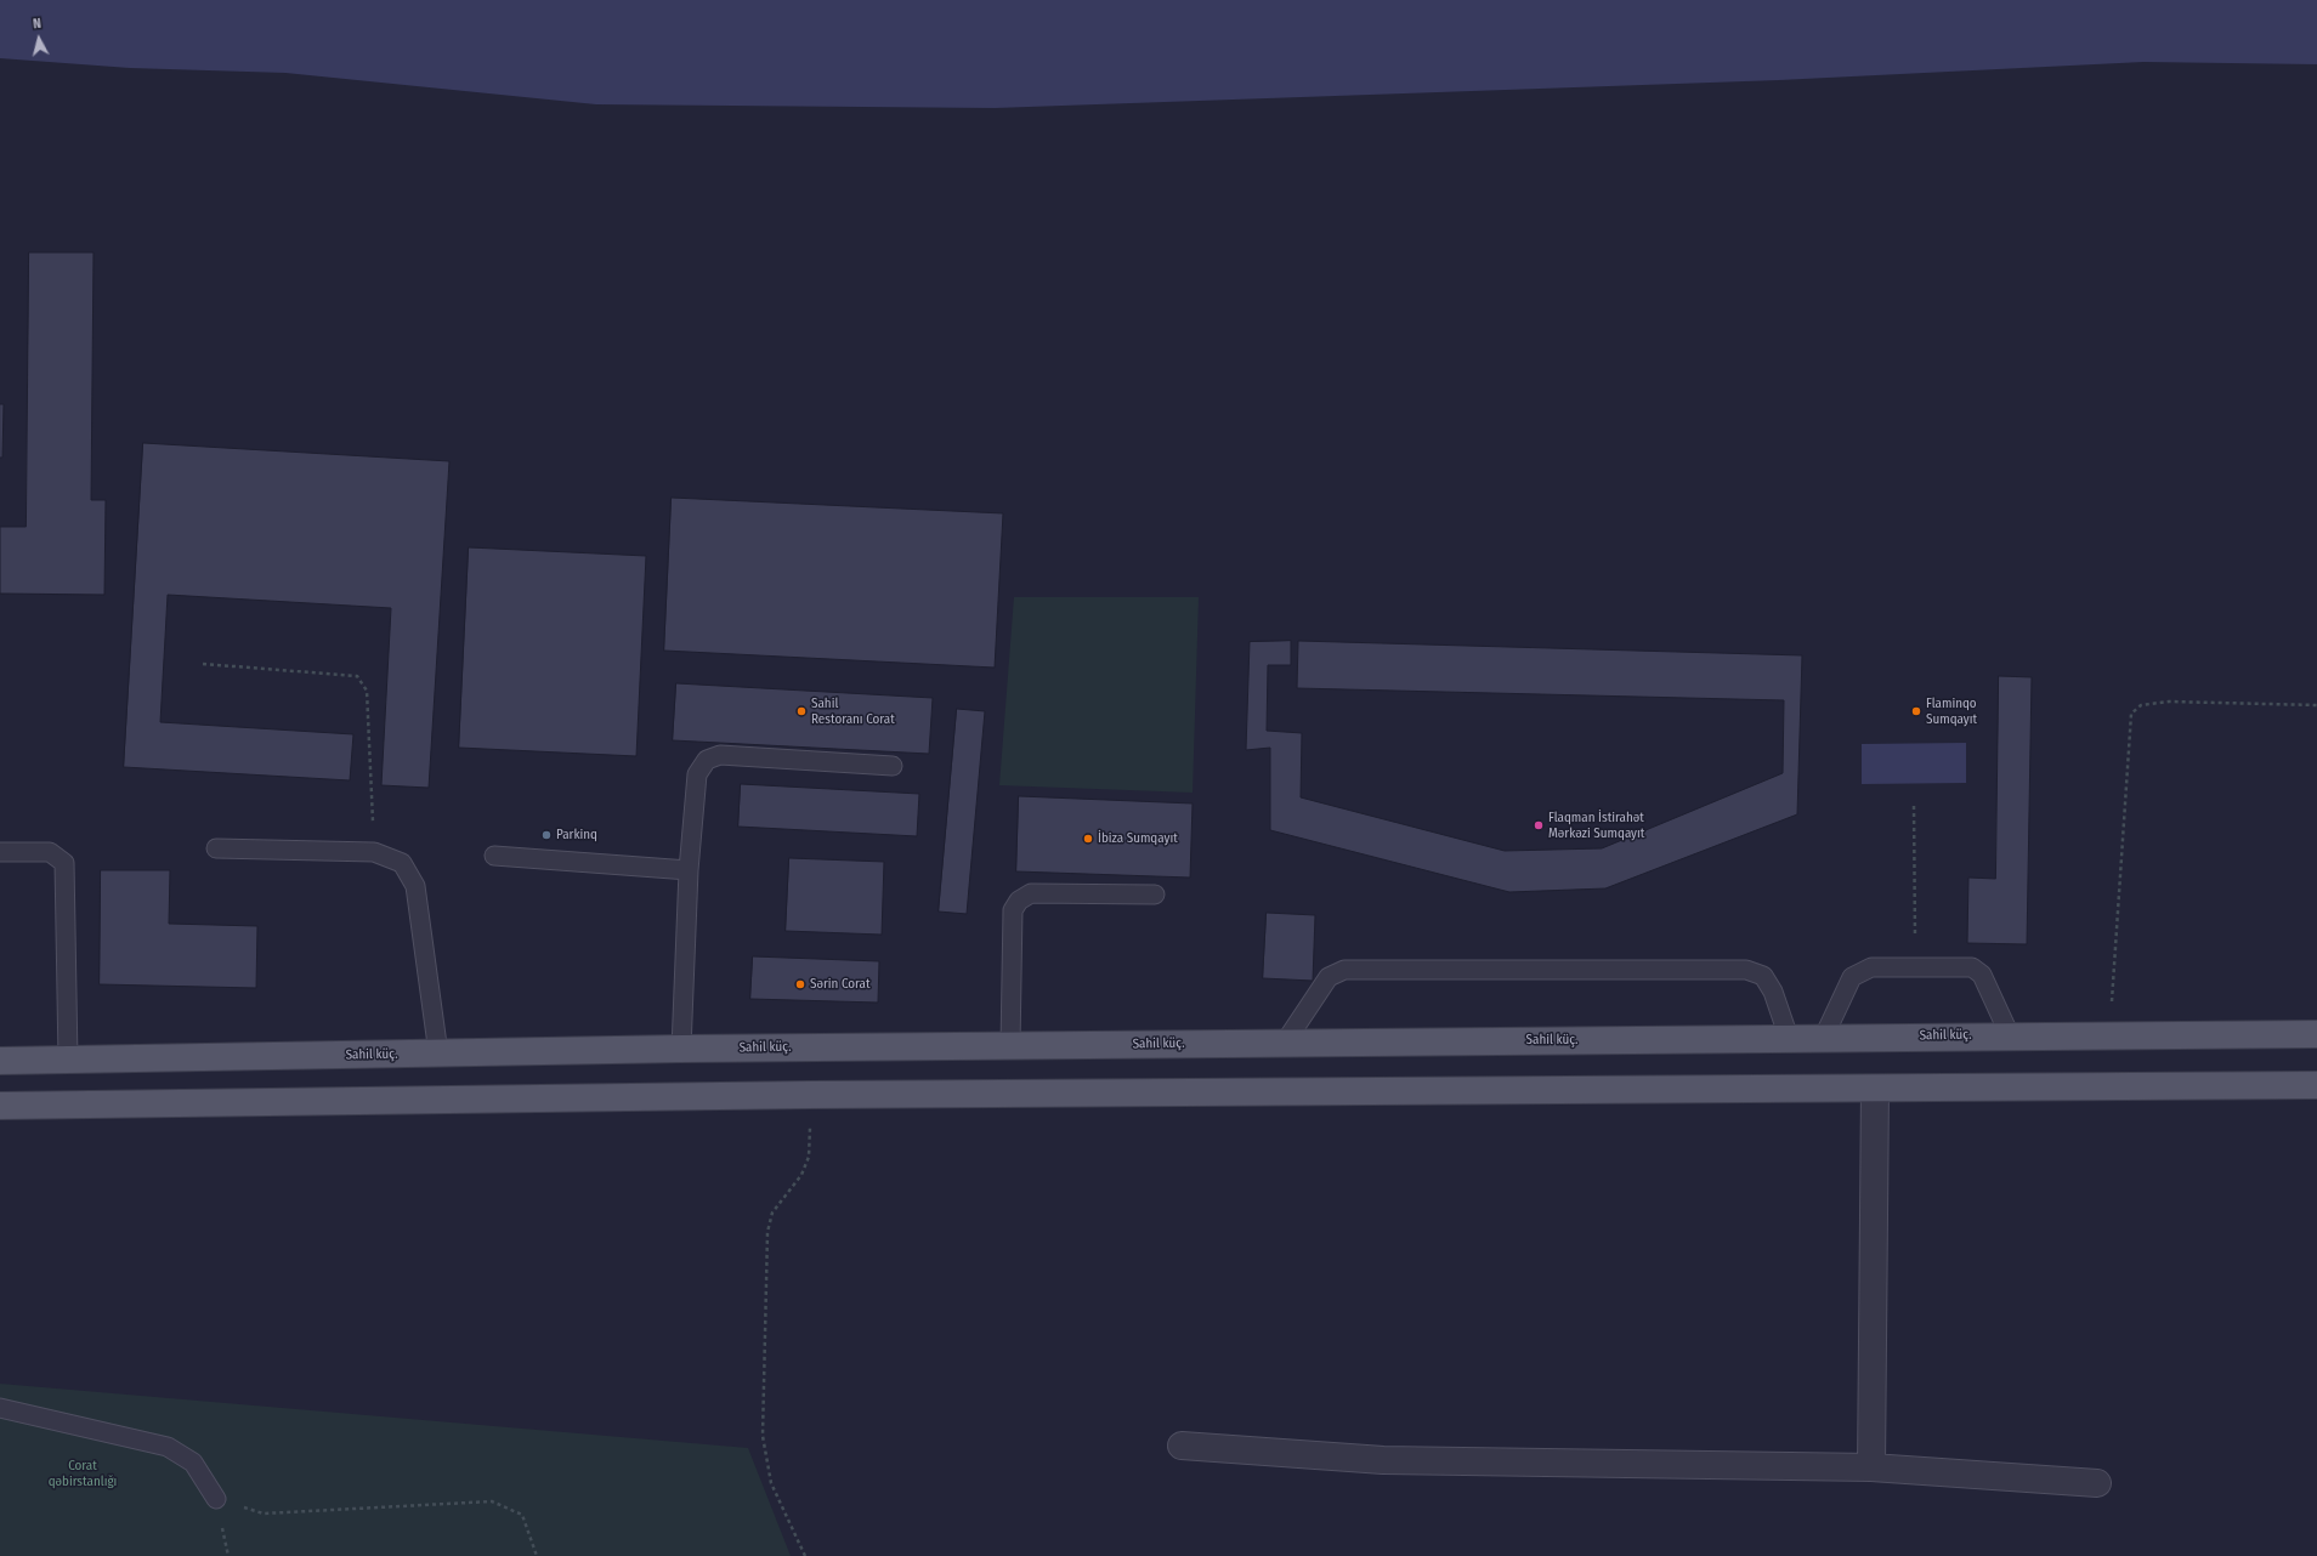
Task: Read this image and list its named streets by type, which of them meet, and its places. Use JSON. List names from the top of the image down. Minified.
{"streets":{"main road":["Sahil küç."]},"parks":["Corat qəbirstanlığı"],"places":["Sahil Restoranı Corat","Flaminqo Sumqayıt","Flaqman İstirahət Mərkəzi Sumqayıt","Parkinq","İbiza Sumqayıt","Sərin Corat"],"north":"top"}
